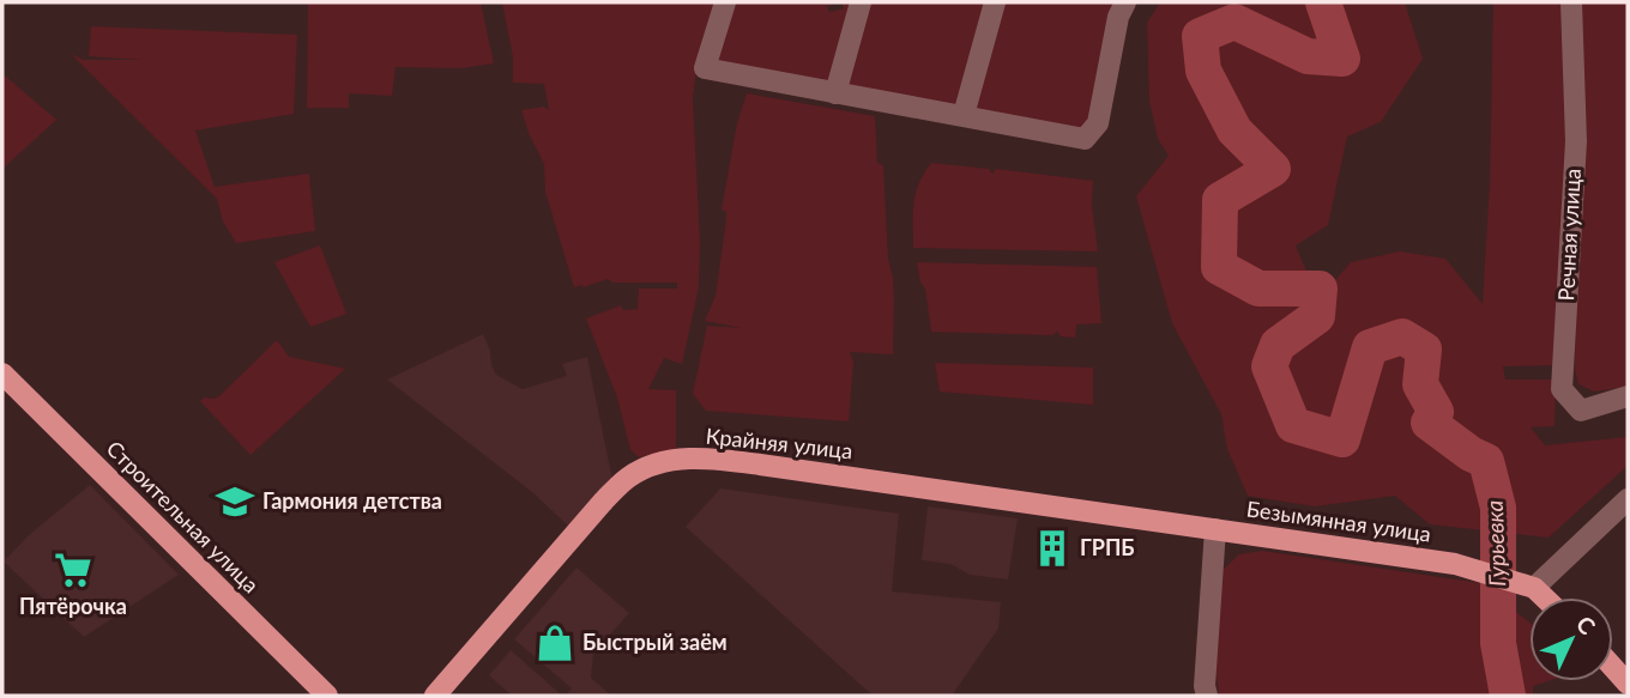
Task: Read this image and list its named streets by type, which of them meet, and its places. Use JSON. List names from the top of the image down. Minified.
{"streets":{"main road":["Крайняя улица","Строительная улица","Безымянная улица"],"street":["Речная улица"]},"crossings":[["Крайняя улица","Безымянная улица"]],"water":["Гурьевка"],"places":{"school or university":["Гармония детства"],"building":["ГРПБ"],"supermarket":["Пятёрочка"],"shop":["Быстрый заём"]},"north":"top right"}
